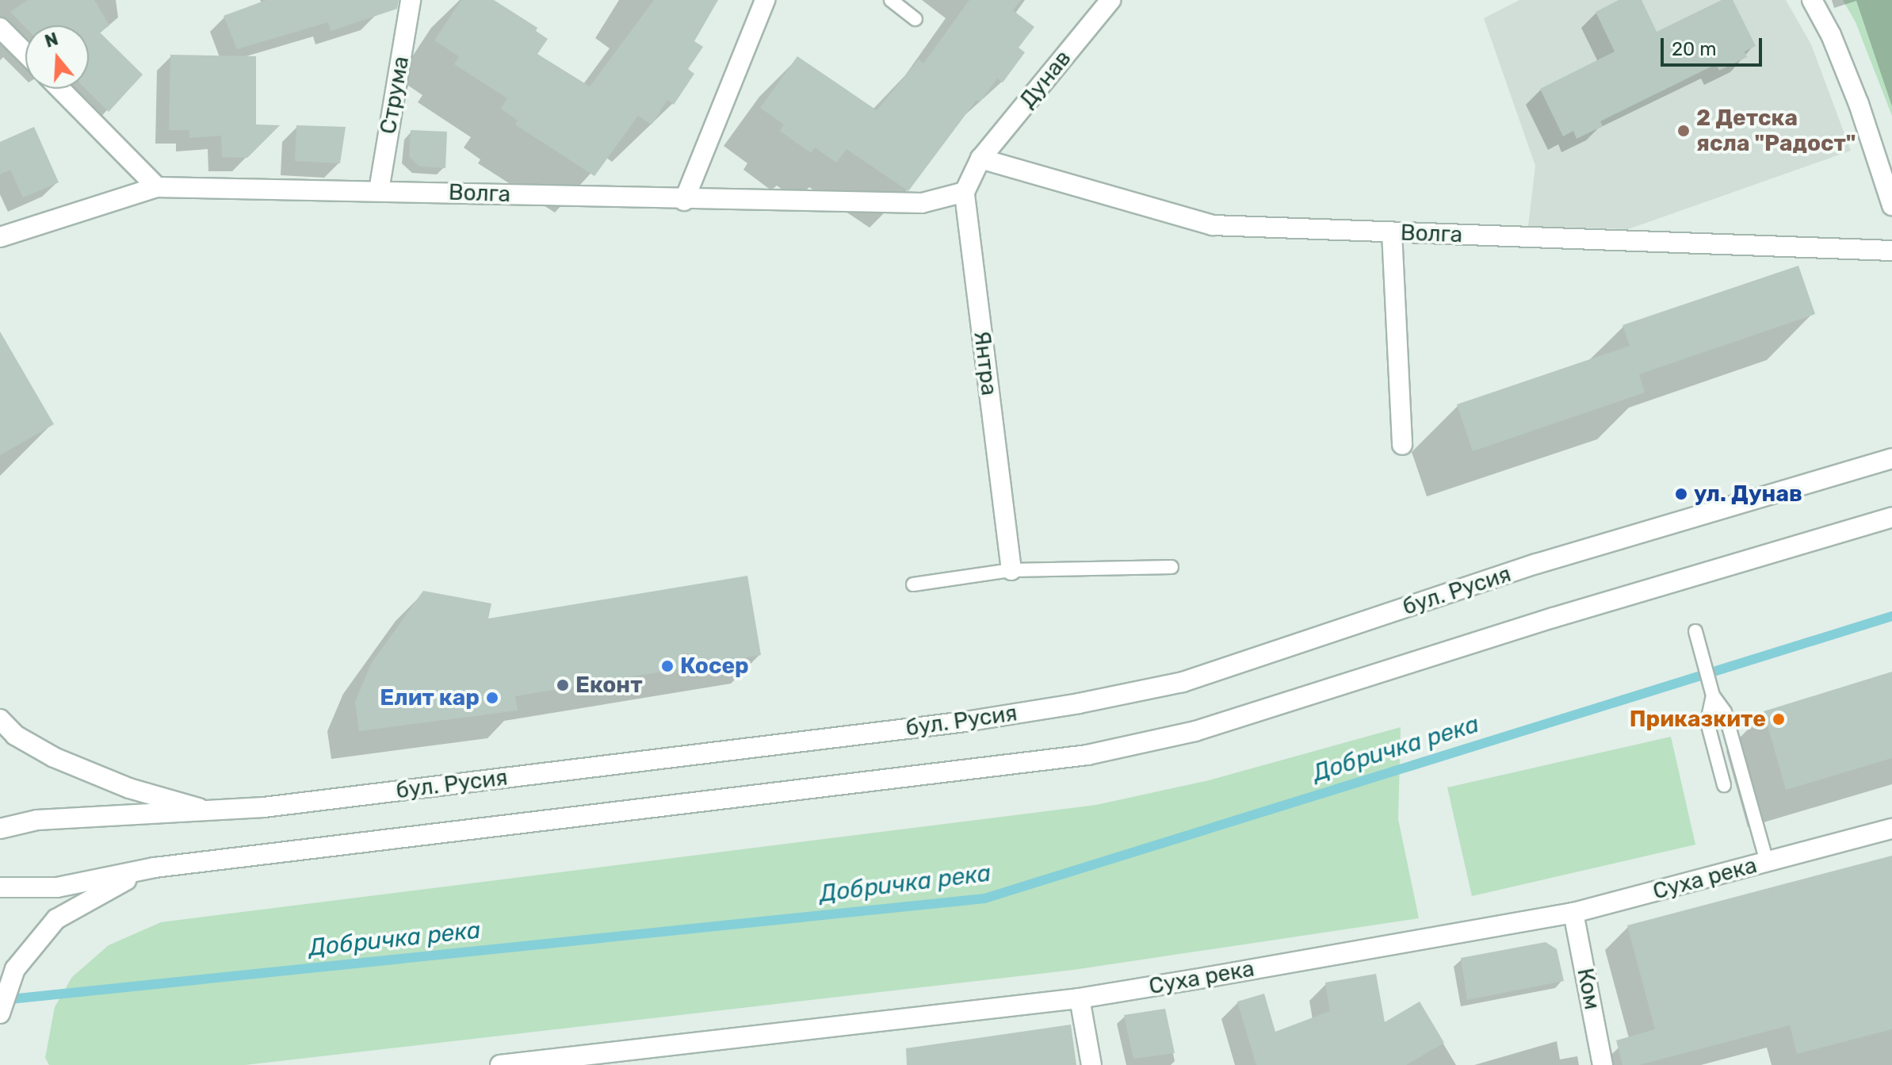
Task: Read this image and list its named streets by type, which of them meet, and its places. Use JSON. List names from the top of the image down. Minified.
{"streets":{"street":["Дунав","Струма","Волга","Янтра","бул. Русия","Суха река","Ком"]},"crossings":[["Дунав","Волга"],["Струма","Волга"],["Волга","Янтра"],["Суха река","Ком"]],"water":["Добричка река"],"places":["2 Детска ясла \"Радост\"","ул. Дунав","Косер","Еконт","Елит кар","Приказките"],"scale_bar":"20 m","north":"top"}
